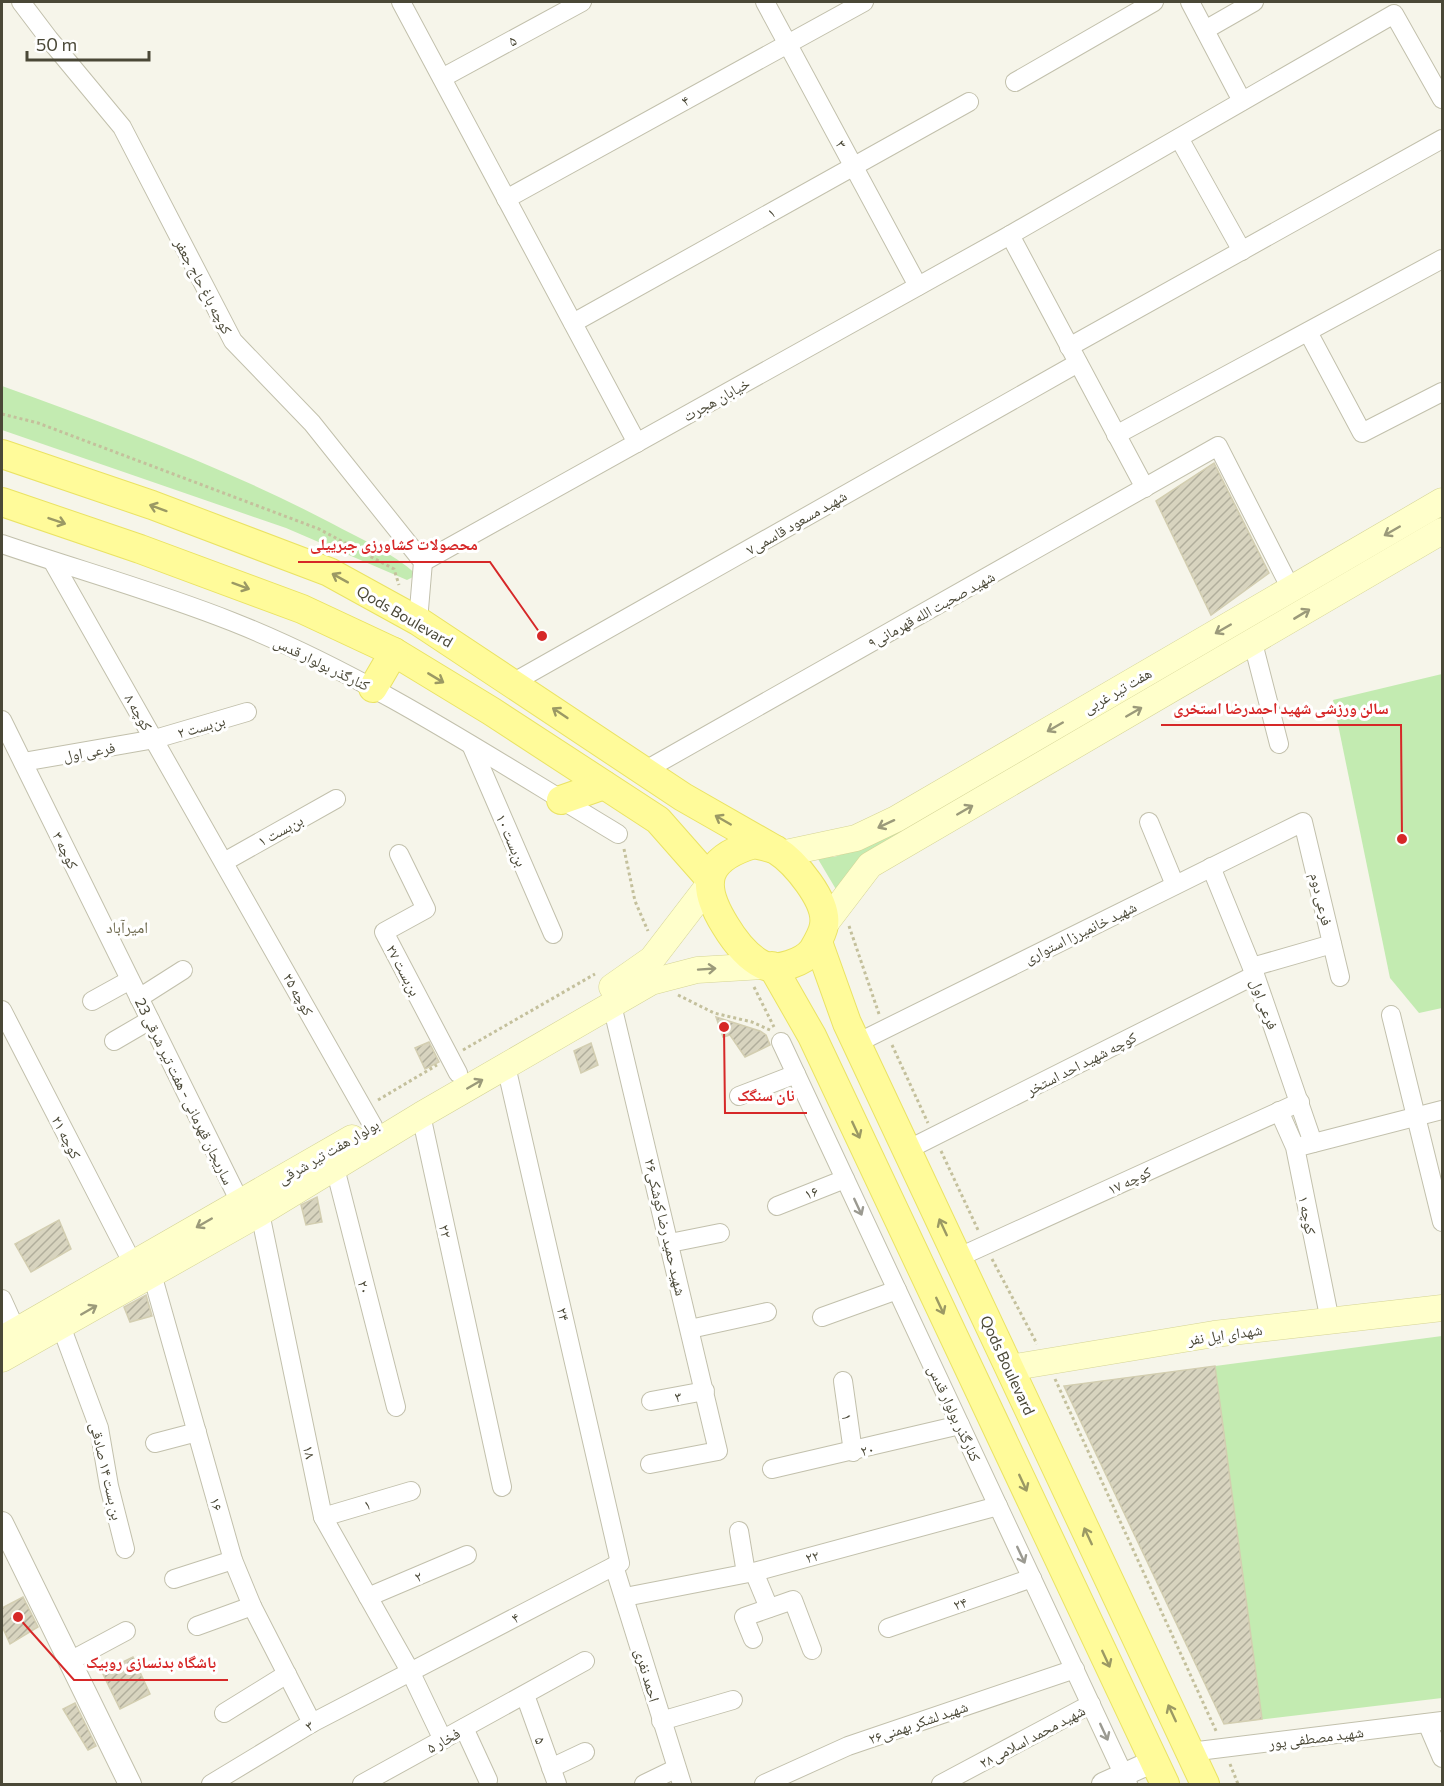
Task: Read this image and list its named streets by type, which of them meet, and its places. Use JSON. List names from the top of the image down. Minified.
{"streets":{"main road":["Qods Boulevard","هفت تیر غربی","بولوار هفت تیر شرقی","شهدای ایل نفر"],"street":["۵","۴","۳","۱","کوچه باغ حاج جعفر","خیابان هجرت","شهید مسعود قاسمی۷","شهید صحبت الله قهرمانی۹","کنارگذر بولوار قدس","کوچه ۸","بن‌بست ۲","فرعی اول","بن‌بست ۱","بن‌بست ۱۰","کوچه ۳","فرعی دوم","شهید خانمیرزا استواری","بن‌بست ۲۷","کوچه ۲۵","کوچه شهید احد استخر","ساریجان قهرمانی - هفت تیر شرقی 23","کوچه ۲۱","کوچه ۱۷","۱۶","کوچه ۱","شهید حمید رضا کوشکی۲۶","۲۲","۲۰","۲۴","۱۸","بن بست ۱۴ صادقی","۲","احمد نفری","شهید لشکر بهمنی۲۶","شهید محمد اسلامی۲۸","شهید مصطفی پور","فخار ۵"]},"crossings":[["۵","فخار ۵"],["۴","۳"],["۴","۲۴"],["۴","۱۸"],["۴","احمد نفری"],["۳","۱"],["۳","خیابان هجرت"],["۳","۱۶"],["۳","شهید حمید رضا کوشکی۲۶"],["۳","۱۸"],["۱","۲۰"],["۱","۱۸"],["کوچه باغ حاج جعفر","خیابان هجرت"],["شهید مسعود قاسمی۷","Qods Boulevard"],["شهید صحبت الله قهرمانی۹","Qods Boulevard"],["شهید صحبت الله قهرمانی۹","هفت تیر غربی"],["Qods Boulevard","هفت تیر غربی"],["Qods Boulevard","شهید خانمیرزا استواری"],["Qods Boulevard","کوچه شهید احد استخر"],["Qods Boulevard","کوچه ۱۷"],["Qods Boulevard","شهدای ایل نفر"],["Qods Boulevard","شهید مصطفی پور"],["کنارگذر بولوار قدس","کوچه ۸"],["کنارگذر بولوار قدس","بن‌بست ۱۰"],["کنارگذر بولوار قدس","۱۶"],["کنارگذر بولوار قدس","۲۲"],["کنارگذر بولوار قدس","۲۰"],["کنارگذر بولوار قدس","۲۴"],["کنارگذر بولوار قدس","شهید لشکر بهمنی۲۶"],["کنارگذر بولوار قدس","شهید محمد اسلامی۲۸"],["کوچه ۸","بن‌بست ۲"],["کوچه ۸","فرعی اول"],["کوچه ۸","بن‌بست ۱"],["کوچه ۸","کوچه ۲۵"],["بن‌بست ۲","فرعی اول"],["فرعی اول","کوچه ۳"],["فرعی اول","شهید خانمیرزا استواری"],["فرعی اول","کوچه شهید احد استخر"],["فرعی اول","کوچه ۱۷"],["بن‌بست ۱","کوچه ۲۵"],["کوچه ۳","ساریجان قهرمانی - هفت تیر شرقی 23"],["فرعی دوم","شهید خانمیرزا استواری"],["فرعی دوم","کوچه شهید احد استخر"],["بن‌بست ۲۷","بولوار هفت تیر شرقی"],["کوچه ۲۵","بولوار هفت تیر شرقی"],["ساریجان قهرمانی - هفت تیر شرقی 23","بولوار هفت تیر شرقی"],["ساریجان قهرمانی - هفت تیر شرقی 23","۱۸"],["کوچه ۲۱","بولوار هفت تیر شرقی"],["کوچه ۲۱","۱۶"],["بولوار هفت تیر شرقی","۱۶"],["بولوار هفت تیر شرقی","شهید حمید رضا کوشکی۲۶"],["بولوار هفت تیر شرقی","۲۲"],["بولوار هفت تیر شرقی","۲۰"],["بولوار هفت تیر شرقی","۲۴"],["بولوار هفت تیر شرقی","۱۸"],["بولوار هفت تیر شرقی","بن بست ۱۴ صادقی"],["کوچه ۱۷","کوچه ۱"],["کوچه ۱","شهدای ایل نفر"],["۲۲","احمد نفری"],["۲۴","احمد نفری"],["۱۸","۲"],["۱۸","فخار ۵"]],"districts":["امیرآباد"],"places":["محصولات کشاورزی جبرییلی","سالن ورزشی شهید احمدرضا استخری","نان سنگک","باشگاه بدنسازی روبیک"],"scale_bar":"50 m"}
